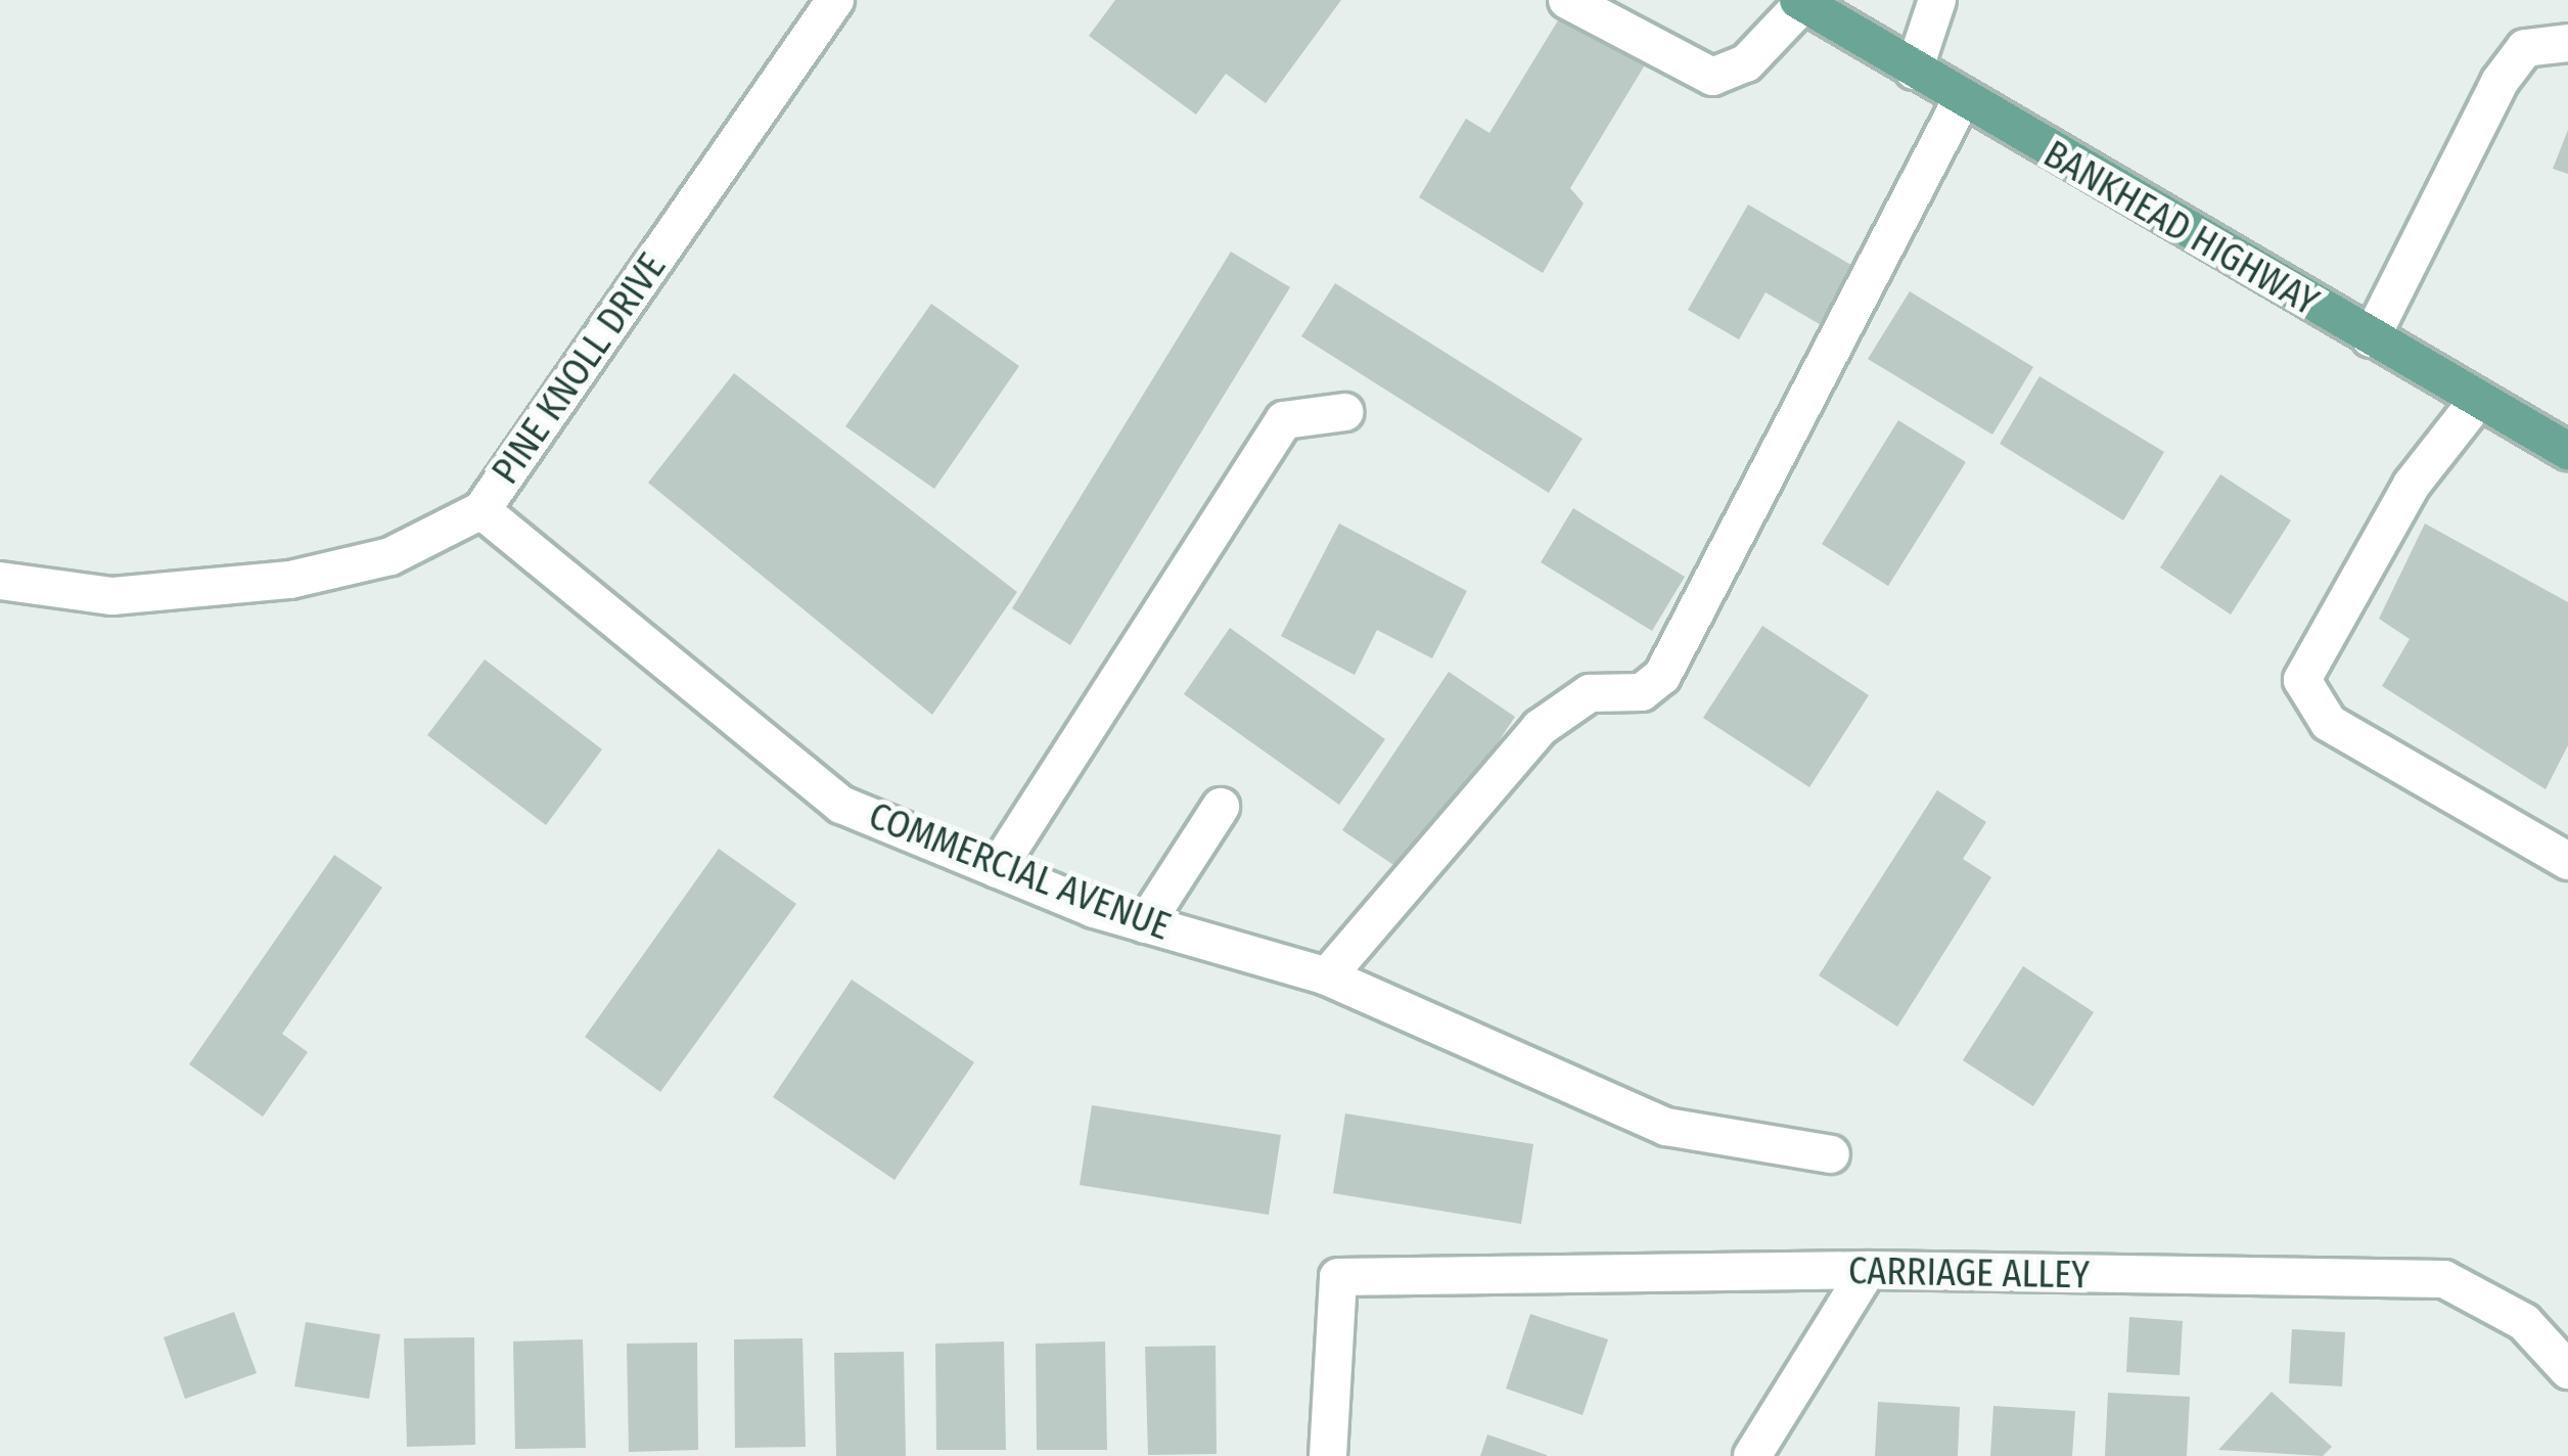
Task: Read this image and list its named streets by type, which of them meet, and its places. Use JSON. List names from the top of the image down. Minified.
{"streets":{"main road":["BANKHEAD HIGHWAY"],"street":["PINE KNOLL DRIVE","COMMERCIAL AVENUE","CARRIAGE ALLEY"]},"crossings":[["PINE KNOLL DRIVE","COMMERCIAL AVENUE"]]}
